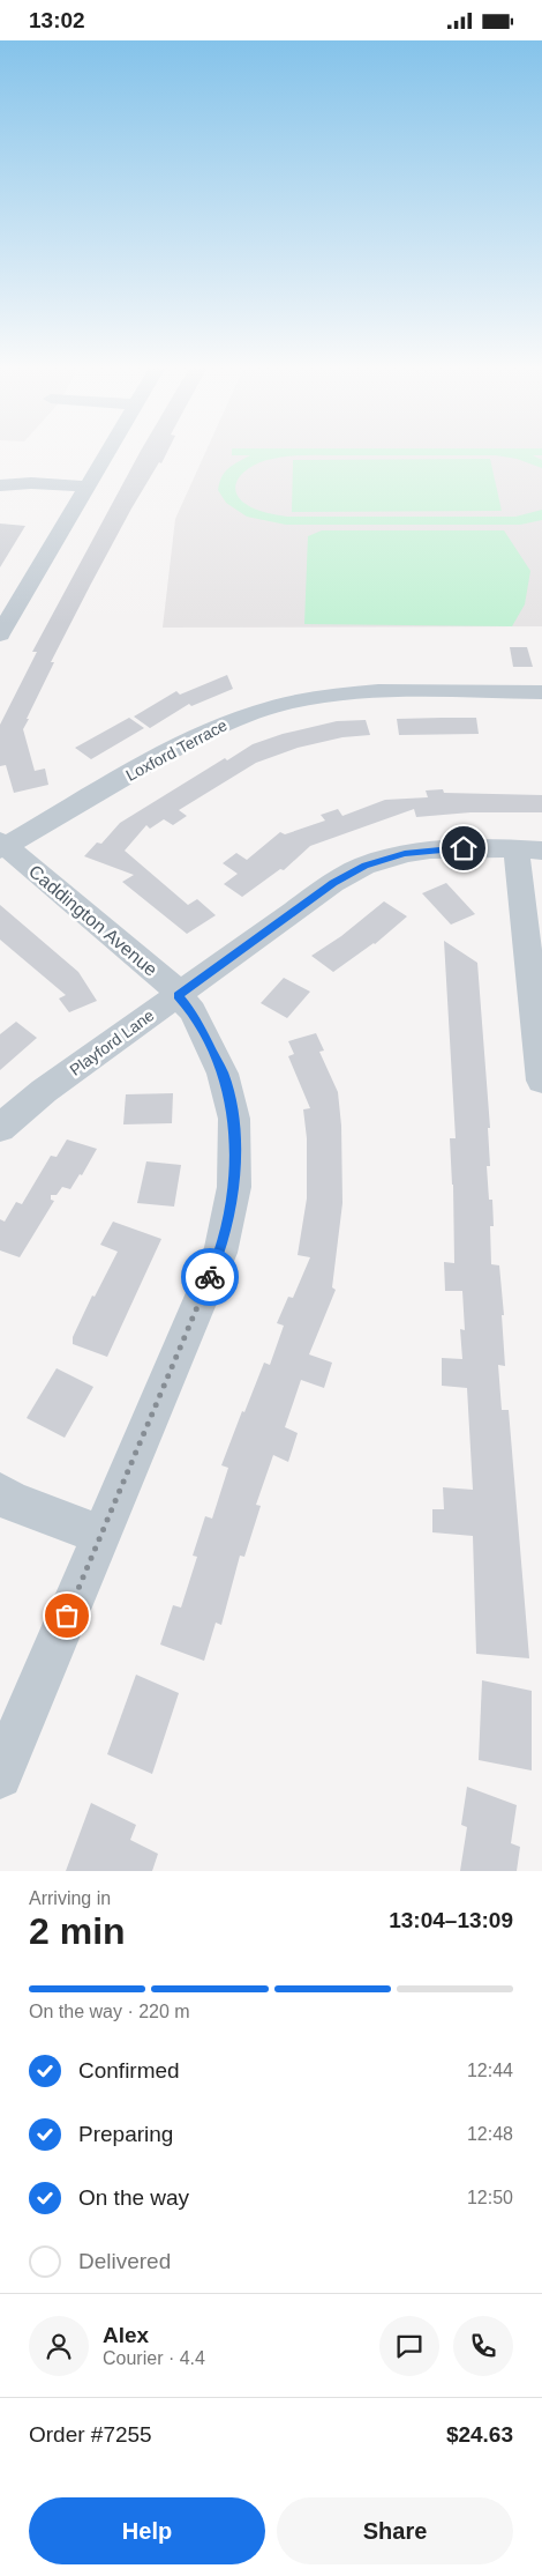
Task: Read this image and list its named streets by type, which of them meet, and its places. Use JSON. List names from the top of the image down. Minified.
{"streets":{"street":["Loxford Terrace","Caddington Avenue","Playford Lane"]},"crossings":[["Loxford Terrace","Caddington Avenue"],["Caddington Avenue","Playford Lane"]],"page":{"status":"13:02","heading":["2 min","Arriving in","13:04–13:09"],"panel":["Alex","Courier · 4.4","Order #7255","$24.63"],"bar":"On the way · 220 m","list":[["Confirmed","12:44"],["Preparing","12:48"],["On the way","12:50"],"Delivered"],"buttons":["Help","Share"]}}
